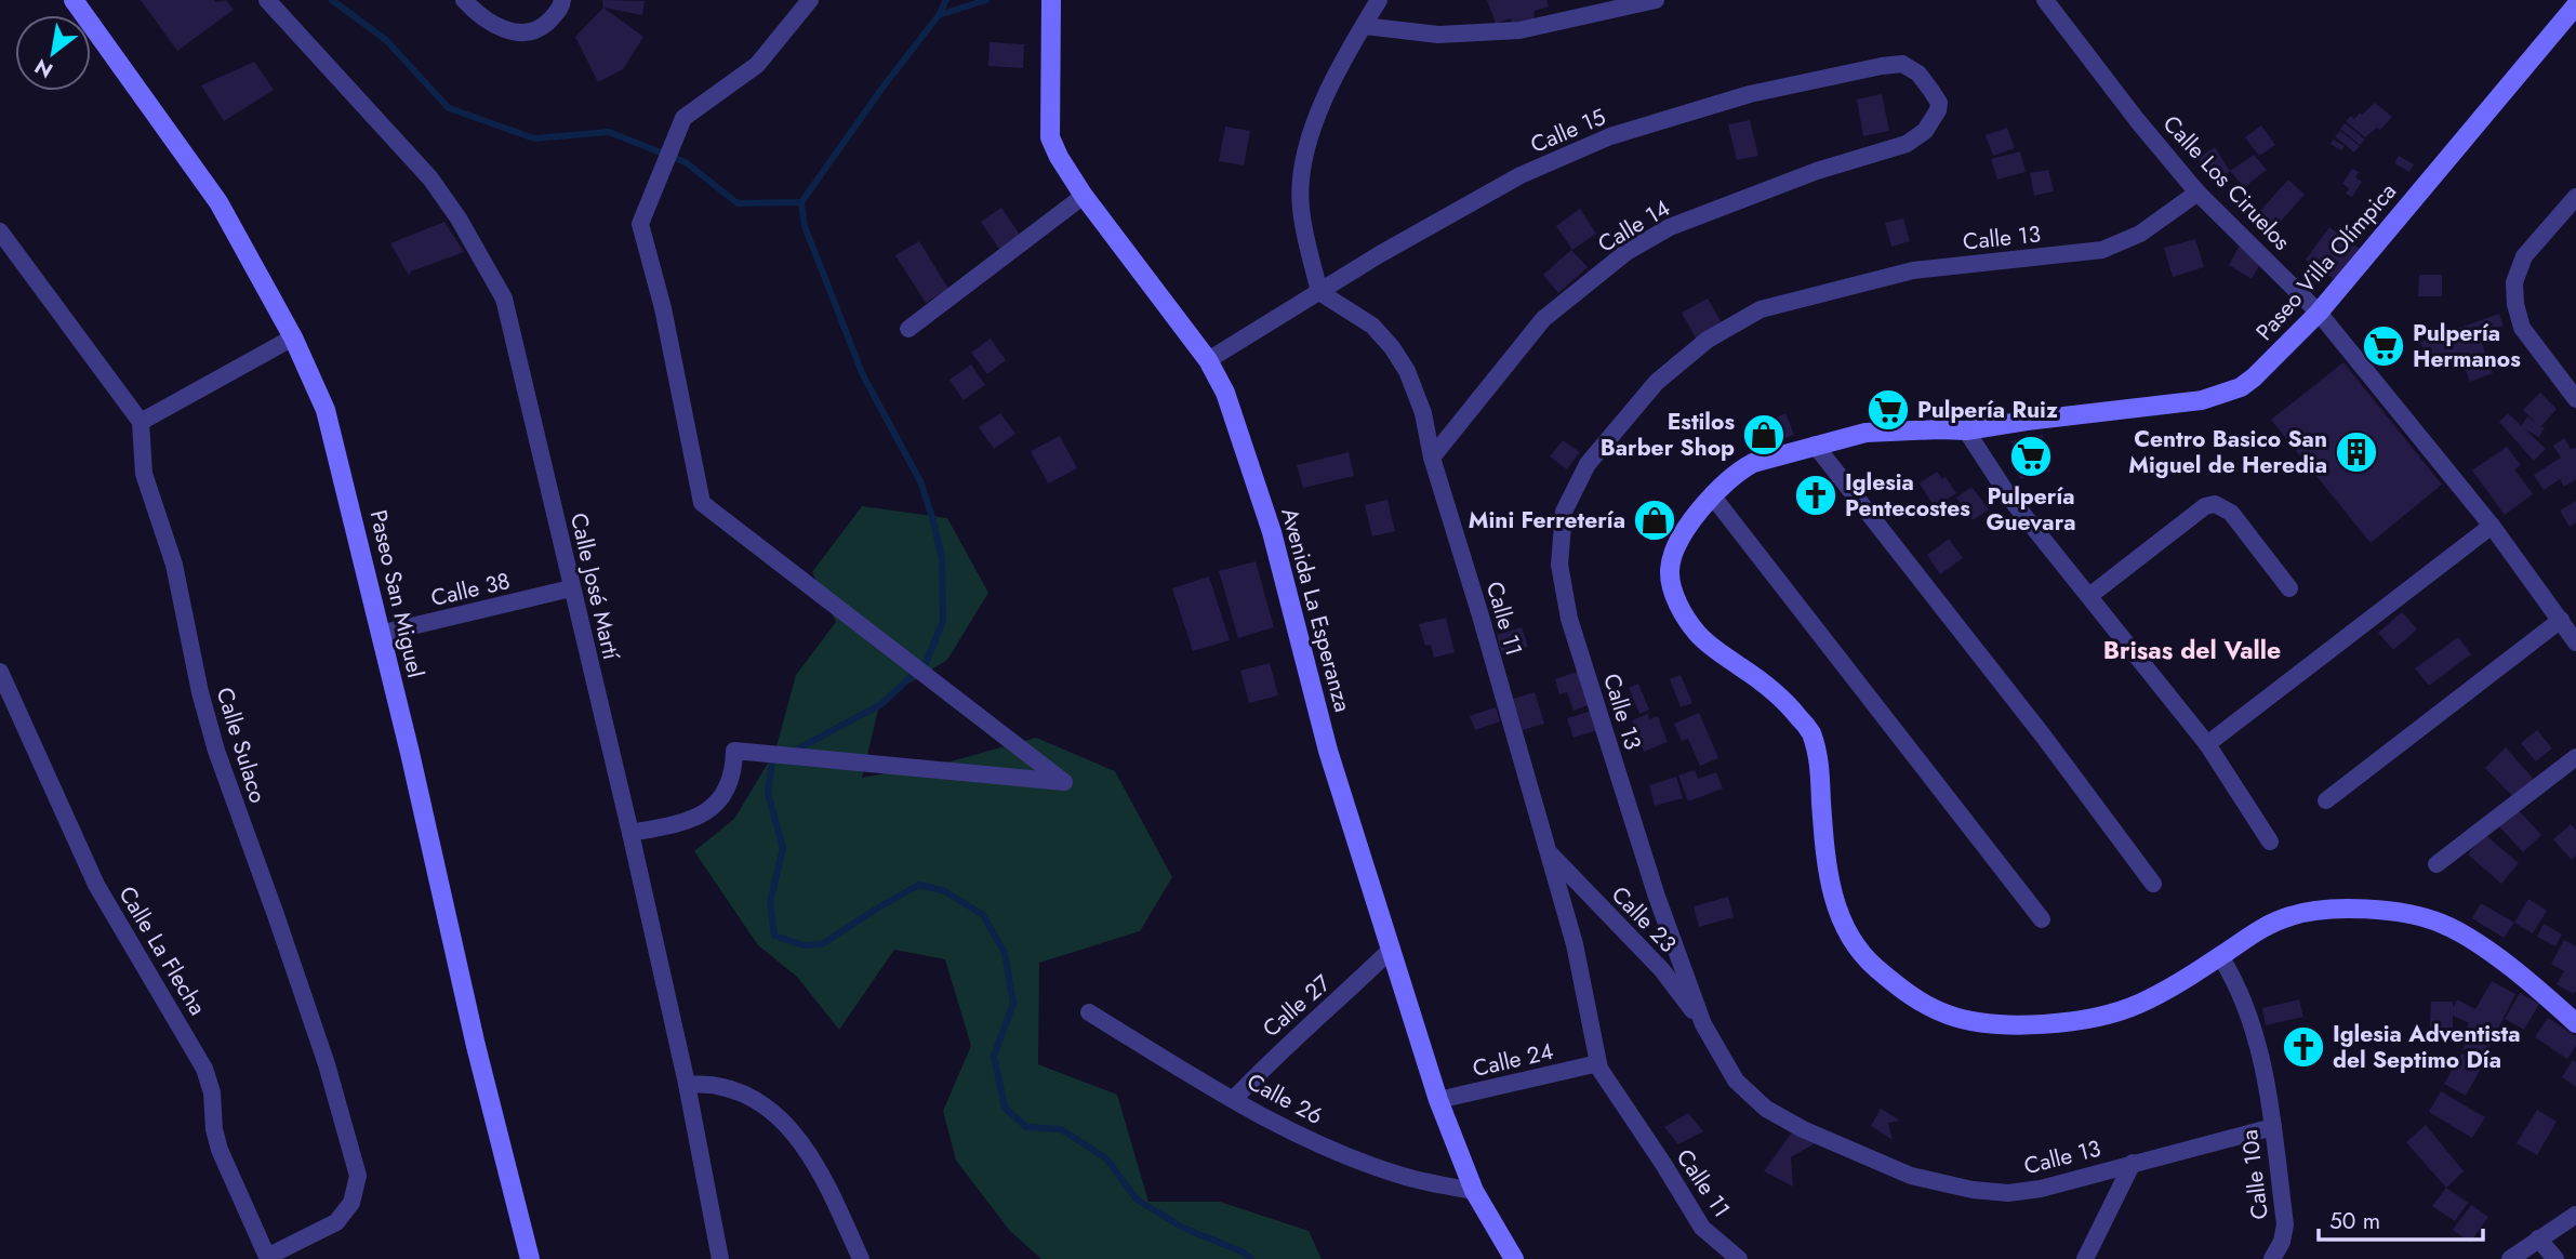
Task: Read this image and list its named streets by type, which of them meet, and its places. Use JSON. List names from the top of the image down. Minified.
{"streets":{"street":["Calle 15","Calle Los Ciruelos","Calle 14","Calle 13","Paseo Villa Olímpica","Calle José Martí","Calle 38","Paseo San Miguel","Avenida La Esperanza","Calle 11","Calle Sulaco","Calle 23","Calle La Flecha","Calle 27","Calle 24","Calle 26","Calle 10a"]},"crossings":[["Calle 15","Calle 14"],["Calle 15","Avenida La Esperanza"],["Calle 15","Calle 11"],["Calle Los Ciruelos","Calle 13"],["Calle Los Ciruelos","Paseo Villa Olímpica"],["Calle 14","Calle 11"],["Calle 13","Calle 23"],["Calle 13","Calle 10a"],["Paseo Villa Olímpica","Calle 10a"],["Calle José Martí","Calle 38"],["Calle 38","Paseo San Miguel"],["Avenida La Esperanza","Calle 27"],["Avenida La Esperanza","Calle 24"],["Avenida La Esperanza","Calle 26"],["Calle 11","Calle 23"],["Calle 11","Calle 24"],["Calle Sulaco","Calle La Flecha"],["Calle 27","Calle 26"]],"districts":["Brisas del Valle"],"places":{"supermarket":["Pulpería Hermanos","Pulpería Ruiz","Pulpería Guevara"],"shop":["Estilos Barber Shop","Mini Ferretería"],"building":["Centro Basico San Miguel de Heredia"],"church":["Iglesia Pentecostes","Iglesia Adventista del Septimo Día"]},"scale_bar":"50 m","north":"bottom left"}
